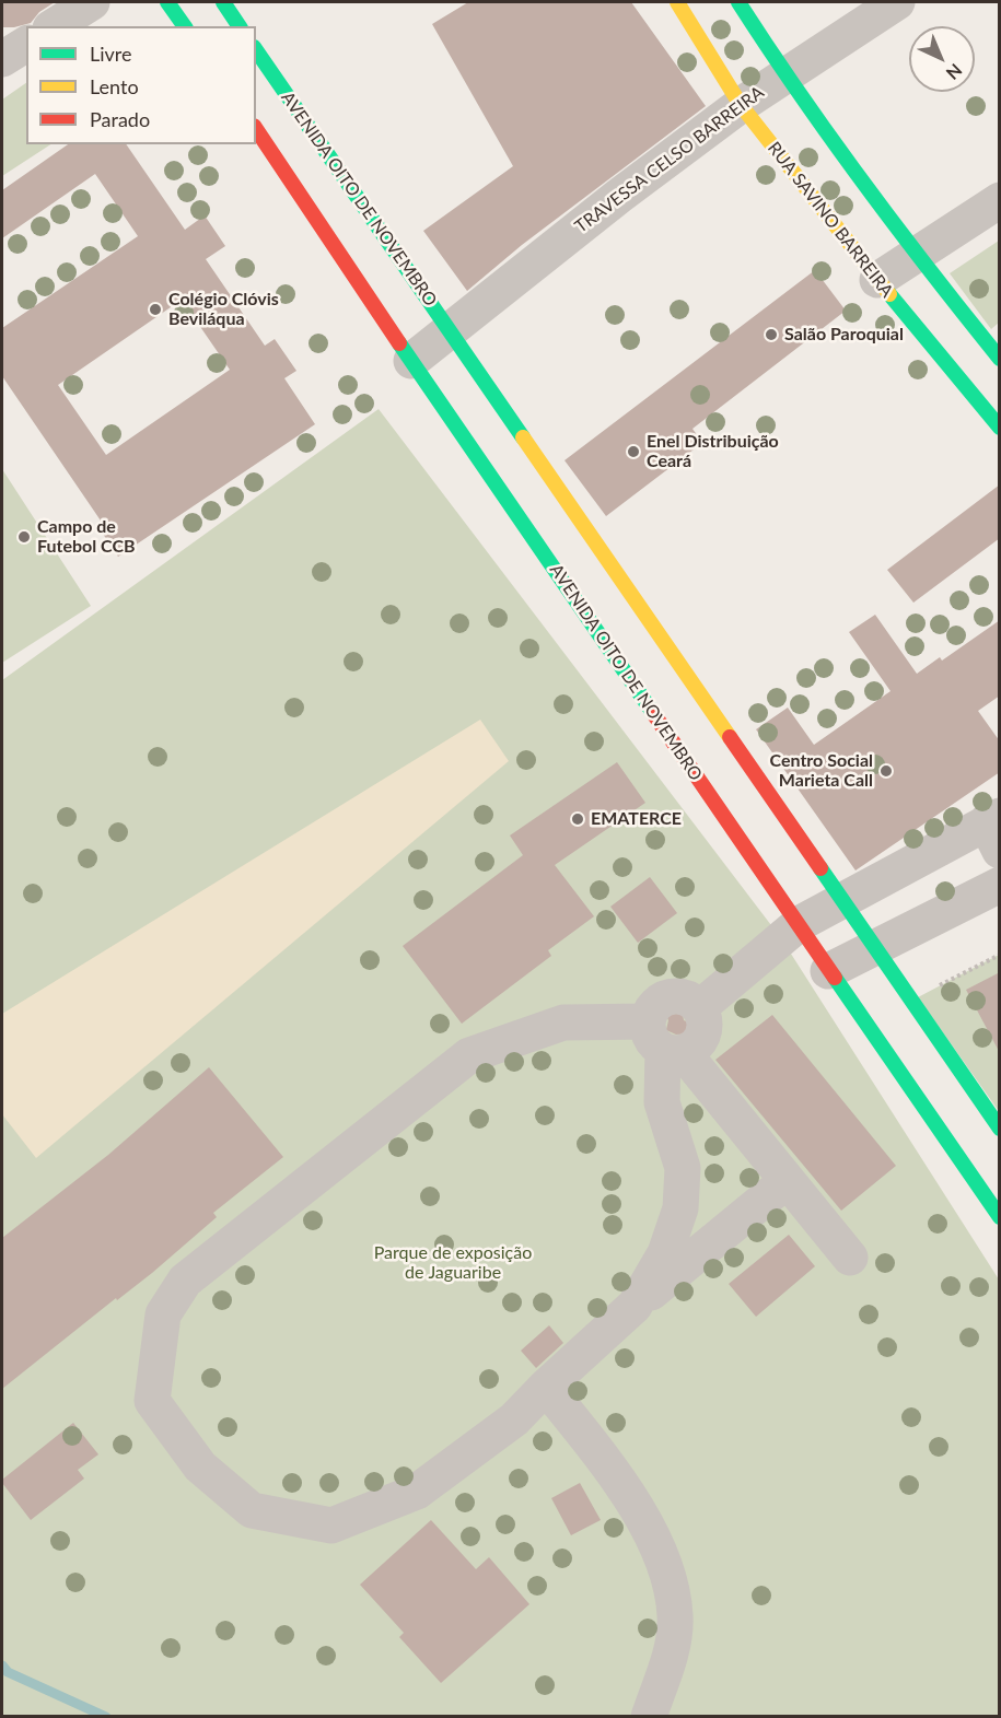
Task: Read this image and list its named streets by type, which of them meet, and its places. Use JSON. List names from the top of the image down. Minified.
{"streets":{"main road":["AVENIDA OITO DE NOVEMBRO","RUA SAVINO BARREIRA"],"street":["TRAVESSA CELSO BARREIRA"]},"crossings":[["TRAVESSA CELSO BARREIRA","AVENIDA OITO DE NOVEMBRO"],["TRAVESSA CELSO BARREIRA","RUA SAVINO BARREIRA"]],"parks":["Parque de exposição de Jaguaribe"],"places":["Colégio Clóvis Beviláqua","Salão Paroquial","Enel Distribuição Ceará","Campo de Futebol CCB","Centro Social Marieta Call","EMATERCE"],"legend":["Livre","Lento","Parado"],"north":"bottom right"}
